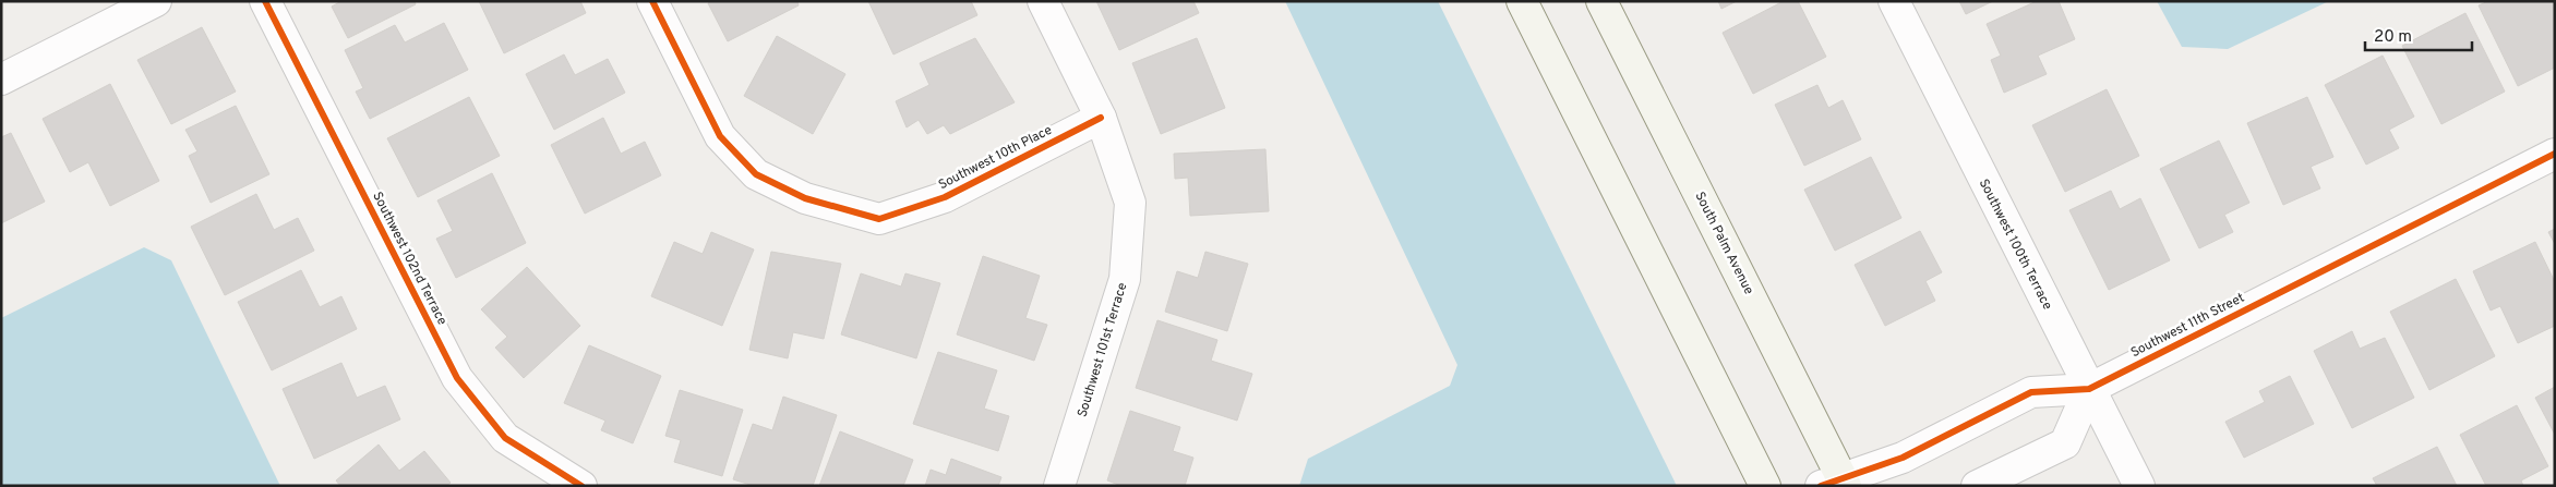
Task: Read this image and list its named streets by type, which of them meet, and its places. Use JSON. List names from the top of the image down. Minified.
{"streets":{"main road":["South Palm Avenue"],"street":["Southwest 10th Place","Southwest 100th Terrace","Southwest 102nd Terrace","Southwest 11th Street","Southwest 101st Terrace"]},"crossings":[["Southwest 10th Place","Southwest 101st Terrace"],["South Palm Avenue","Southwest 11th Street"],["Southwest 100th Terrace","Southwest 11th Street"]],"scale_bar":"20 m"}
